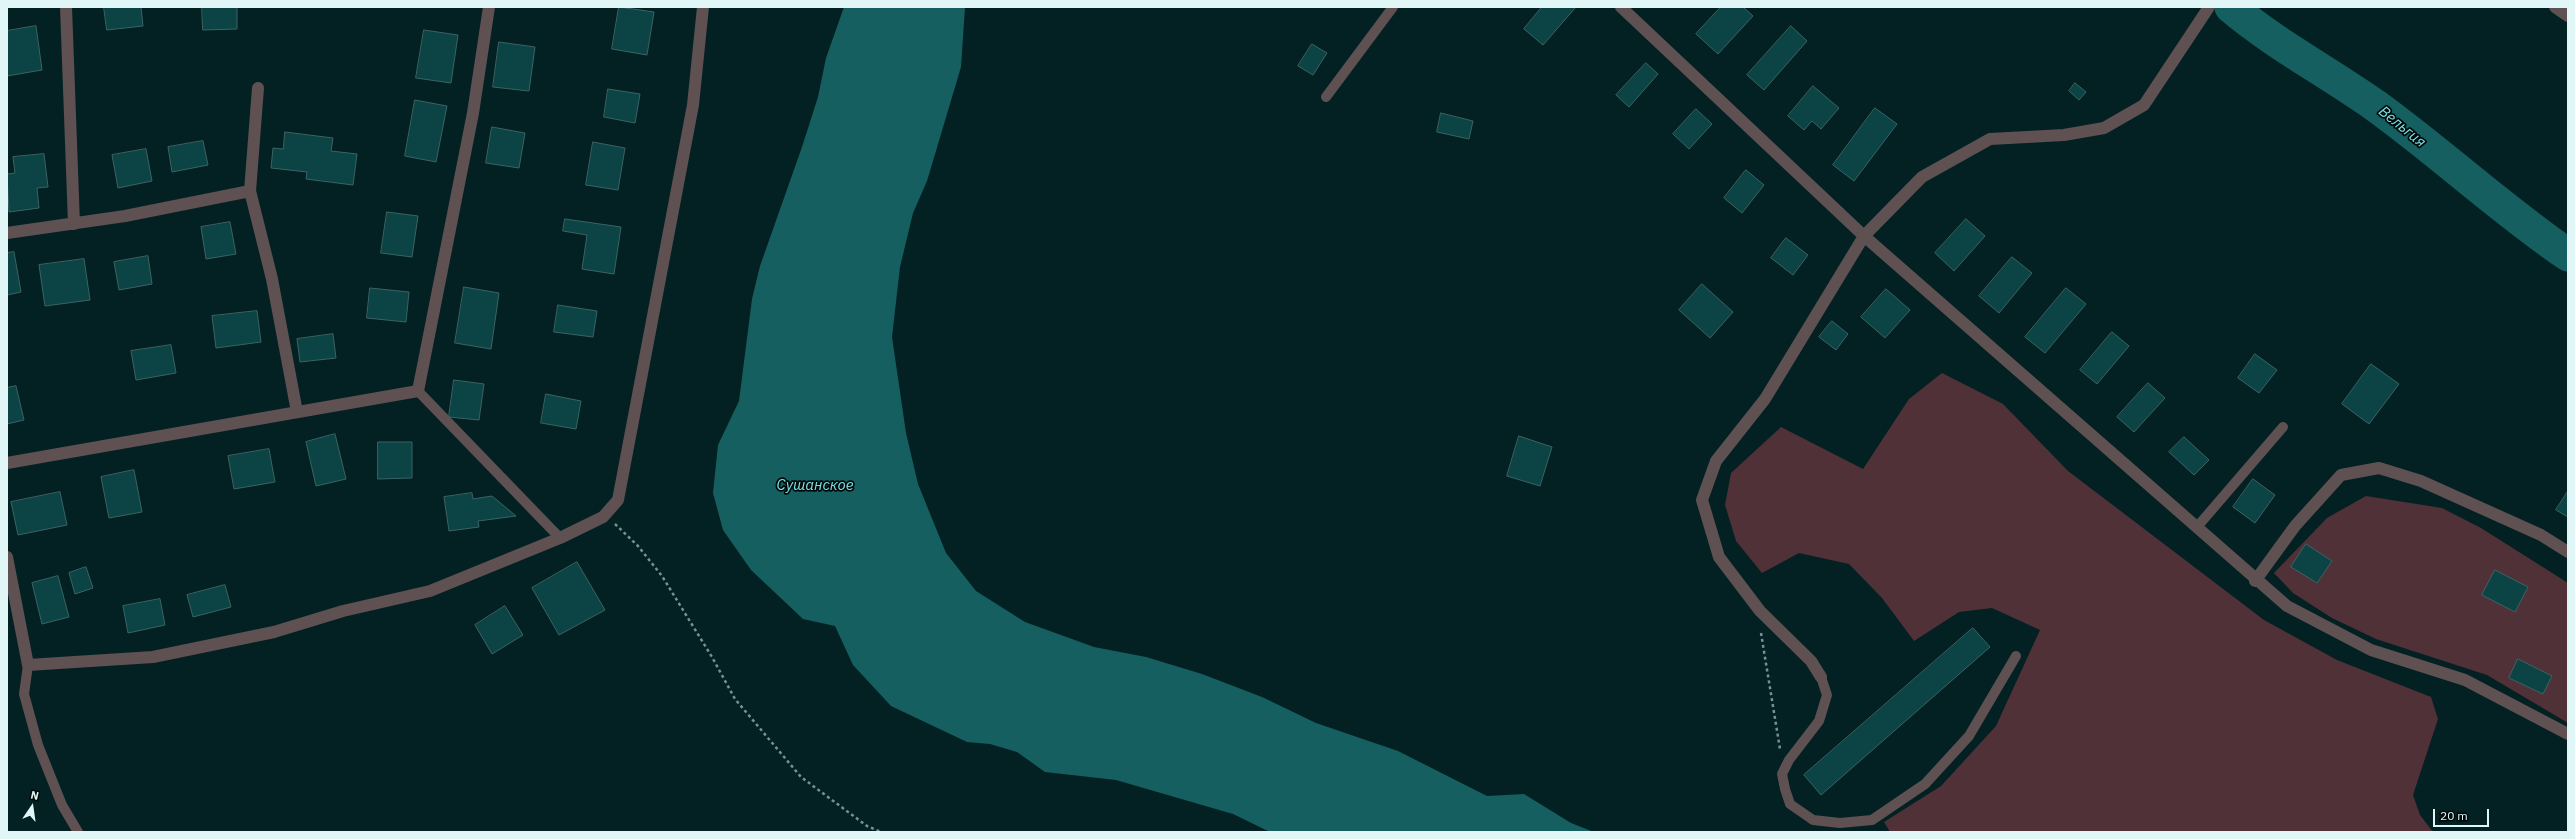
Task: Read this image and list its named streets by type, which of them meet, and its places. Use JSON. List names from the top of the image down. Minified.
{"water":["Вельгия","Сушанское"],"scale_bar":"20 m","north":"top"}
